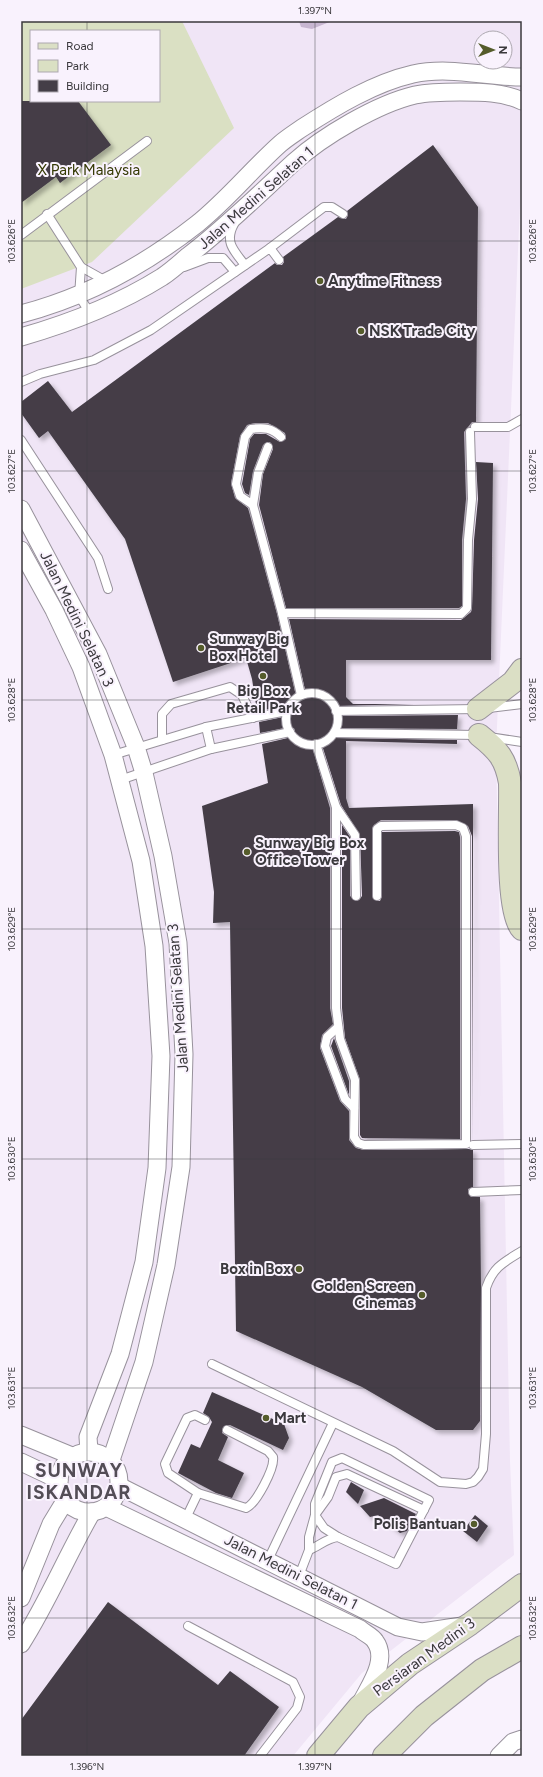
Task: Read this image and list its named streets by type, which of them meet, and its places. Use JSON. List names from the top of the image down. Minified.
{"streets":{"street":["Jalan Medini Selatan 1","Jalan Medini Selatan 3","Persiaran Medini 3"]},"crossings":[["Jalan Medini Selatan 1","Jalan Medini Selatan 3"],["Jalan Medini Selatan 1","Persiaran Medini 3"]],"districts":["SUNWAY ISKANDAR"],"parks":["X Park Malaysia"],"places":["Anytime Fitness","NSK Trade City","Sunway Big Box Hotel","Big Box Retail Park","Sunway Big Box Office Tower","Box in Box","Golden Screen Cinemas","Mart","Polis Bantuan"],"legend":["Road","Park","Building"],"north":"right","coordinates":["1.397°N","103.626°E","103.627°E","103.628°E","103.629°E","103.630°E","103.631°E","103.632°E","1.396°N"]}
